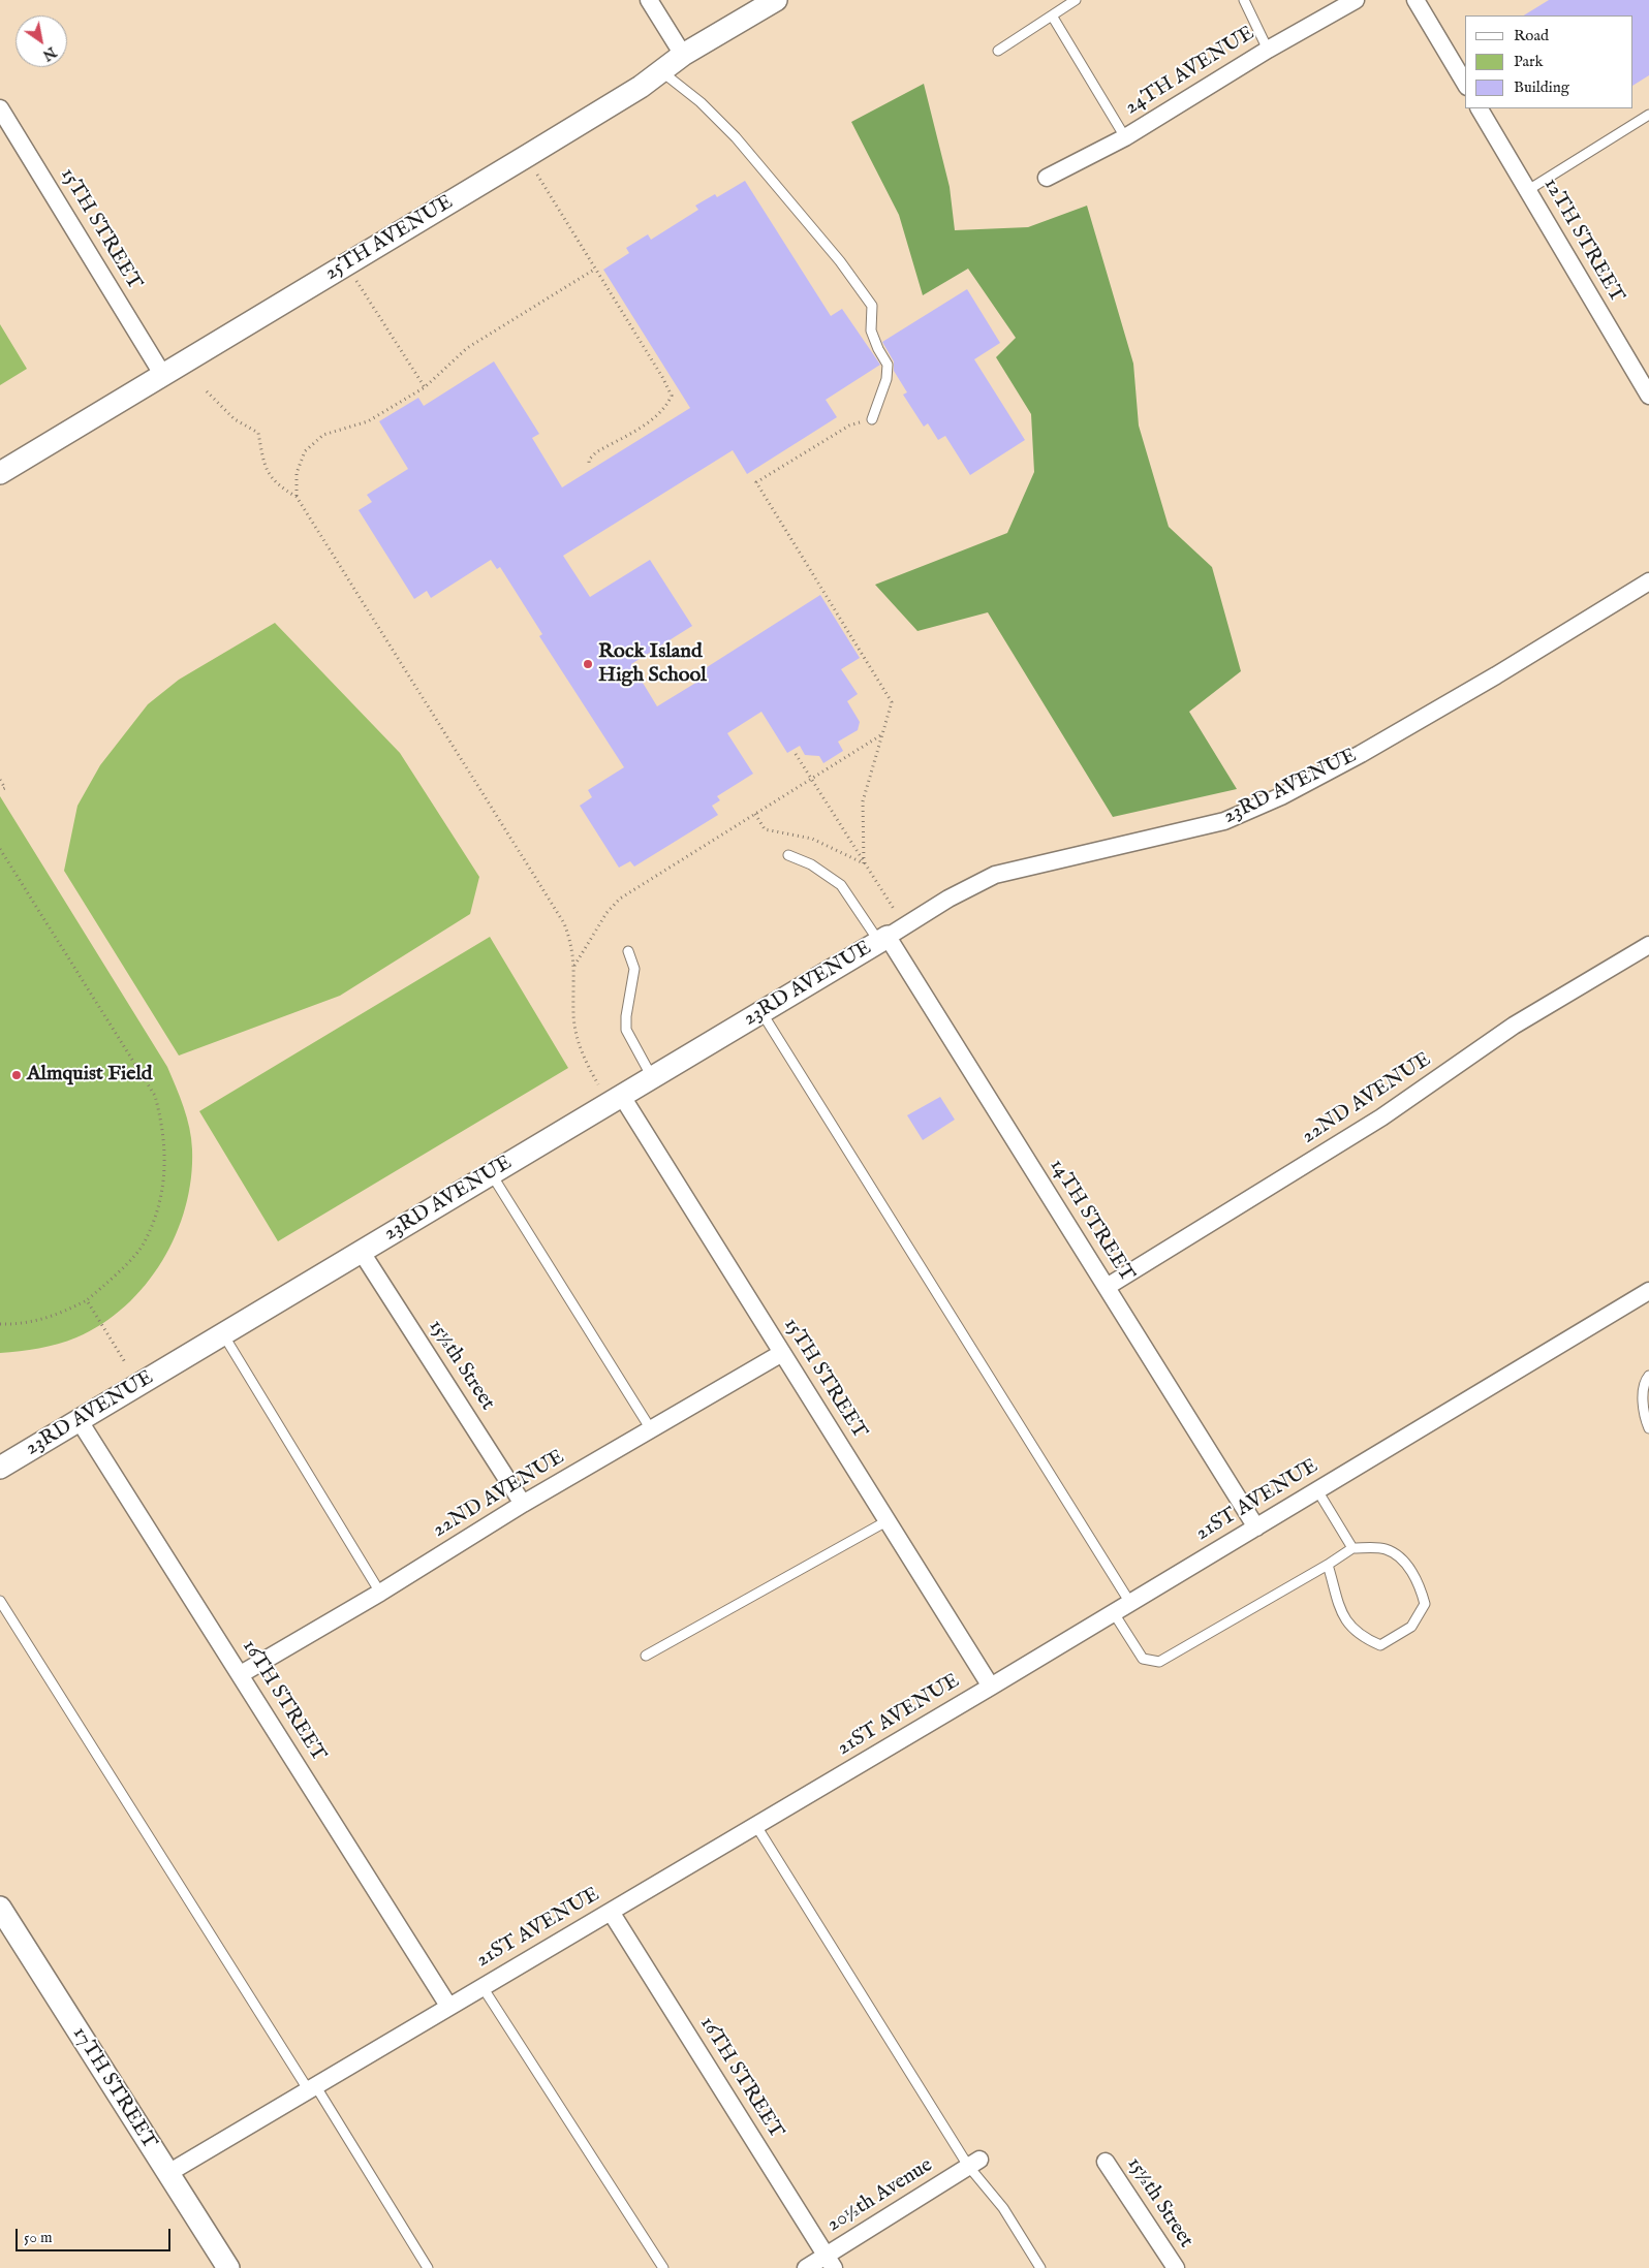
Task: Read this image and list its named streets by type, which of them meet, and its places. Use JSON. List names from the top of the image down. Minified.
{"streets":{"street":["24TH AVENUE","15TH STREET","25TH AVENUE","12TH STREET","23RD AVENUE","22ND AVENUE","14TH STREET","15½th Street","21ST AVENUE","16TH STREET","17TH STREET","20½th Avenue"]},"crossings":[["15TH STREET","25TH AVENUE"],["15TH STREET","23RD AVENUE"],["15TH STREET","22ND AVENUE"],["15TH STREET","21ST AVENUE"],["23RD AVENUE","14TH STREET"],["23RD AVENUE","15½th Street"],["23RD AVENUE","16TH STREET"],["22ND AVENUE","14TH STREET"],["22ND AVENUE","15½th Street"],["22ND AVENUE","16TH STREET"],["14TH STREET","21ST AVENUE"],["21ST AVENUE","16TH STREET"],["21ST AVENUE","17TH STREET"],["16TH STREET","20½th Avenue"]],"places":["Rock Island High School","Almquist Field"],"legend":["Road","Park","Building"],"scale_bar":"50 m","north":"bottom right"}
